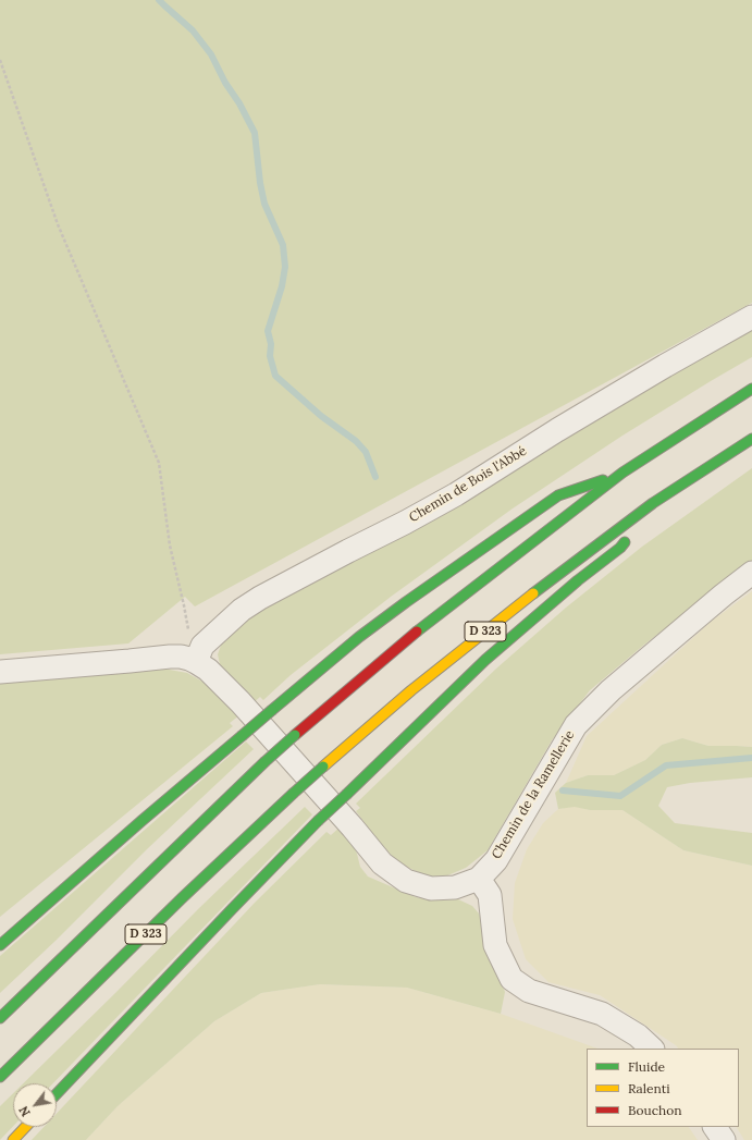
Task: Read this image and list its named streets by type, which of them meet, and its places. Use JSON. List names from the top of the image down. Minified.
{"streets":{"highway":["D 323"],"street":["Chemin de Bois l'Abbé","Chemin de la Ramellerie"]},"legend":["Fluide","Ralenti","Bouchon"],"north":"bottom left"}
